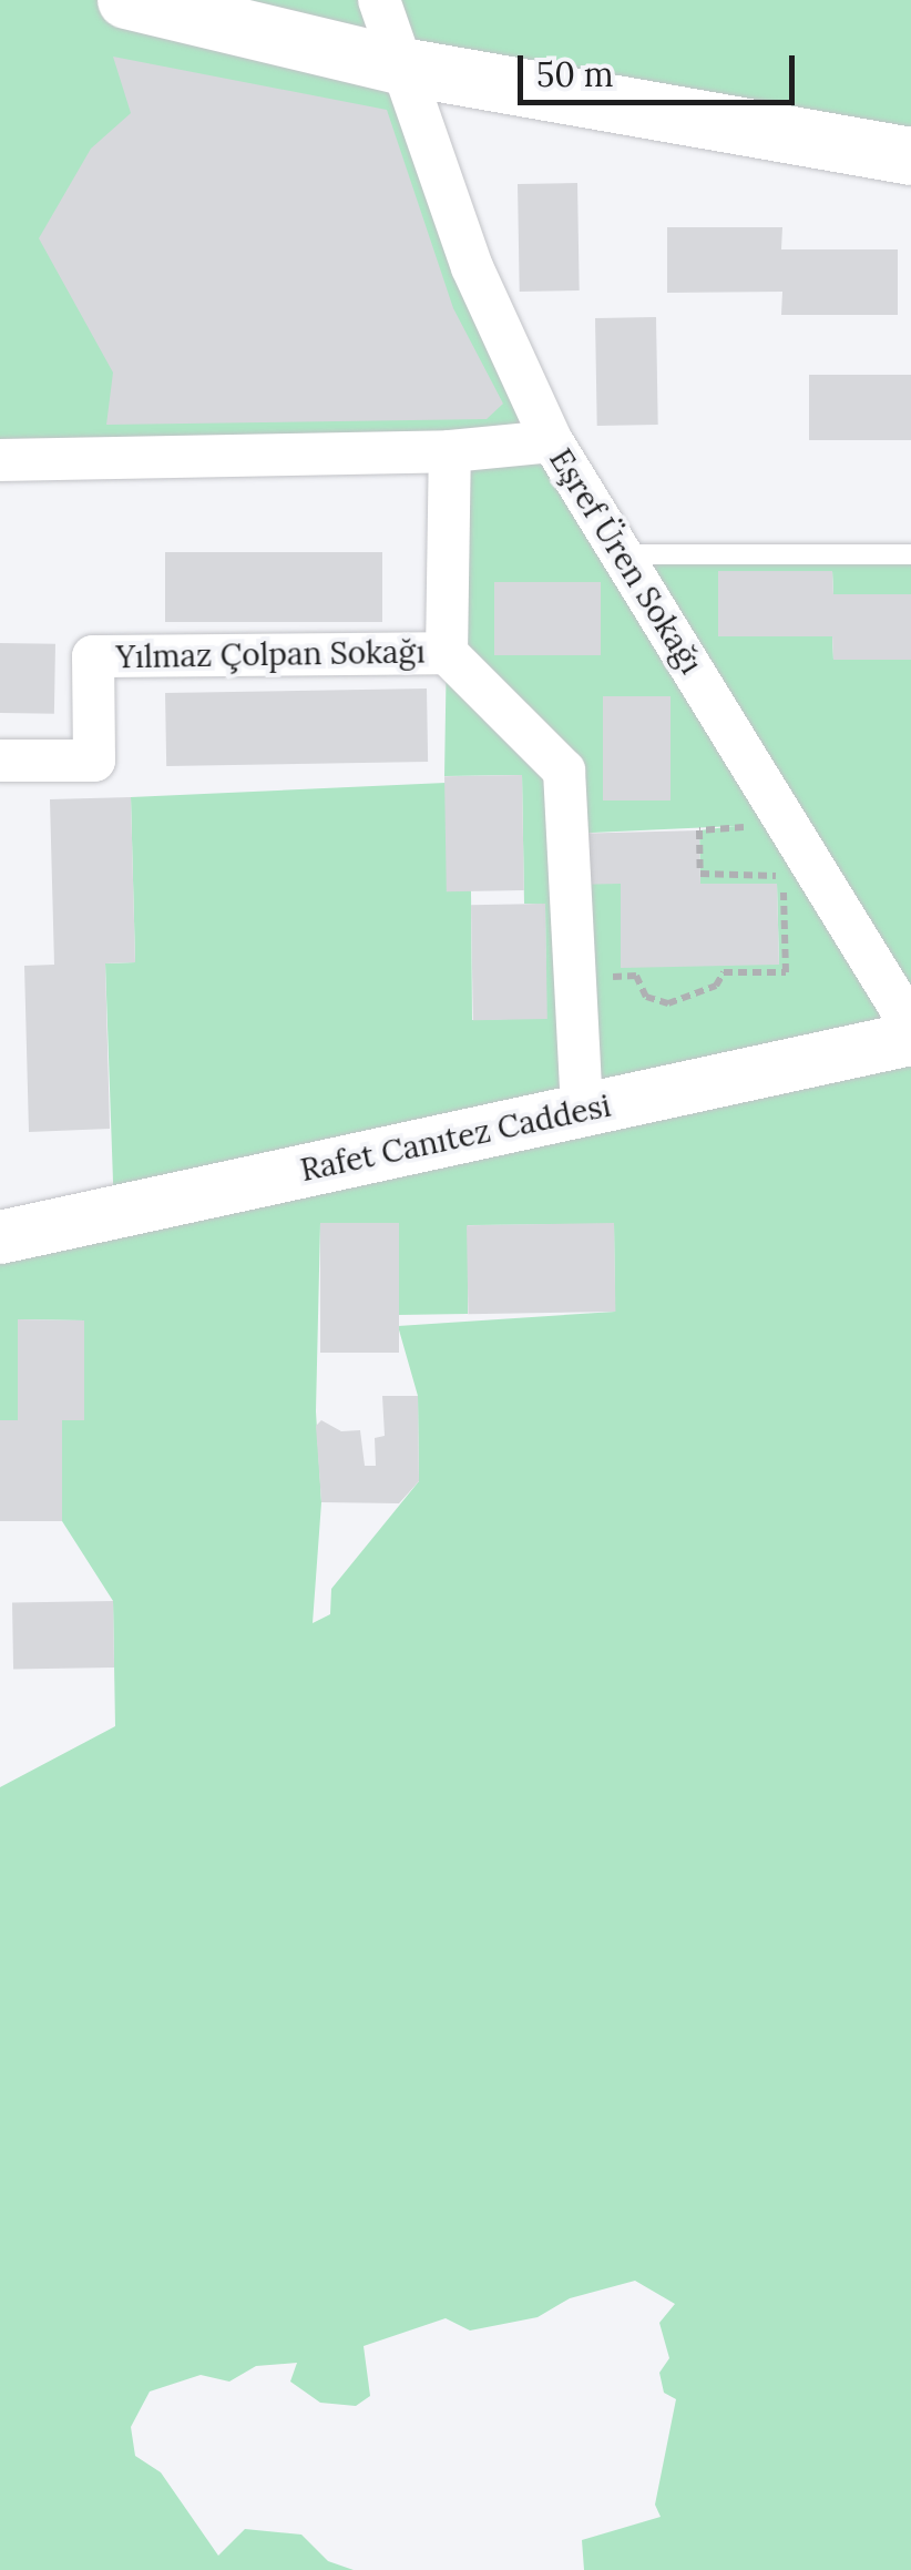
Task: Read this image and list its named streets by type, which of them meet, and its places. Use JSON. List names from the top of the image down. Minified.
{"streets":{"street":["Eşref Üren Sokağı","Yılmaz Çolpan Sokağı","Rafet Canıtez Caddesi"]},"crossings":[["Yılmaz Çolpan Sokağı","Rafet Canıtez Caddesi"]],"scale_bar":"50 m"}
